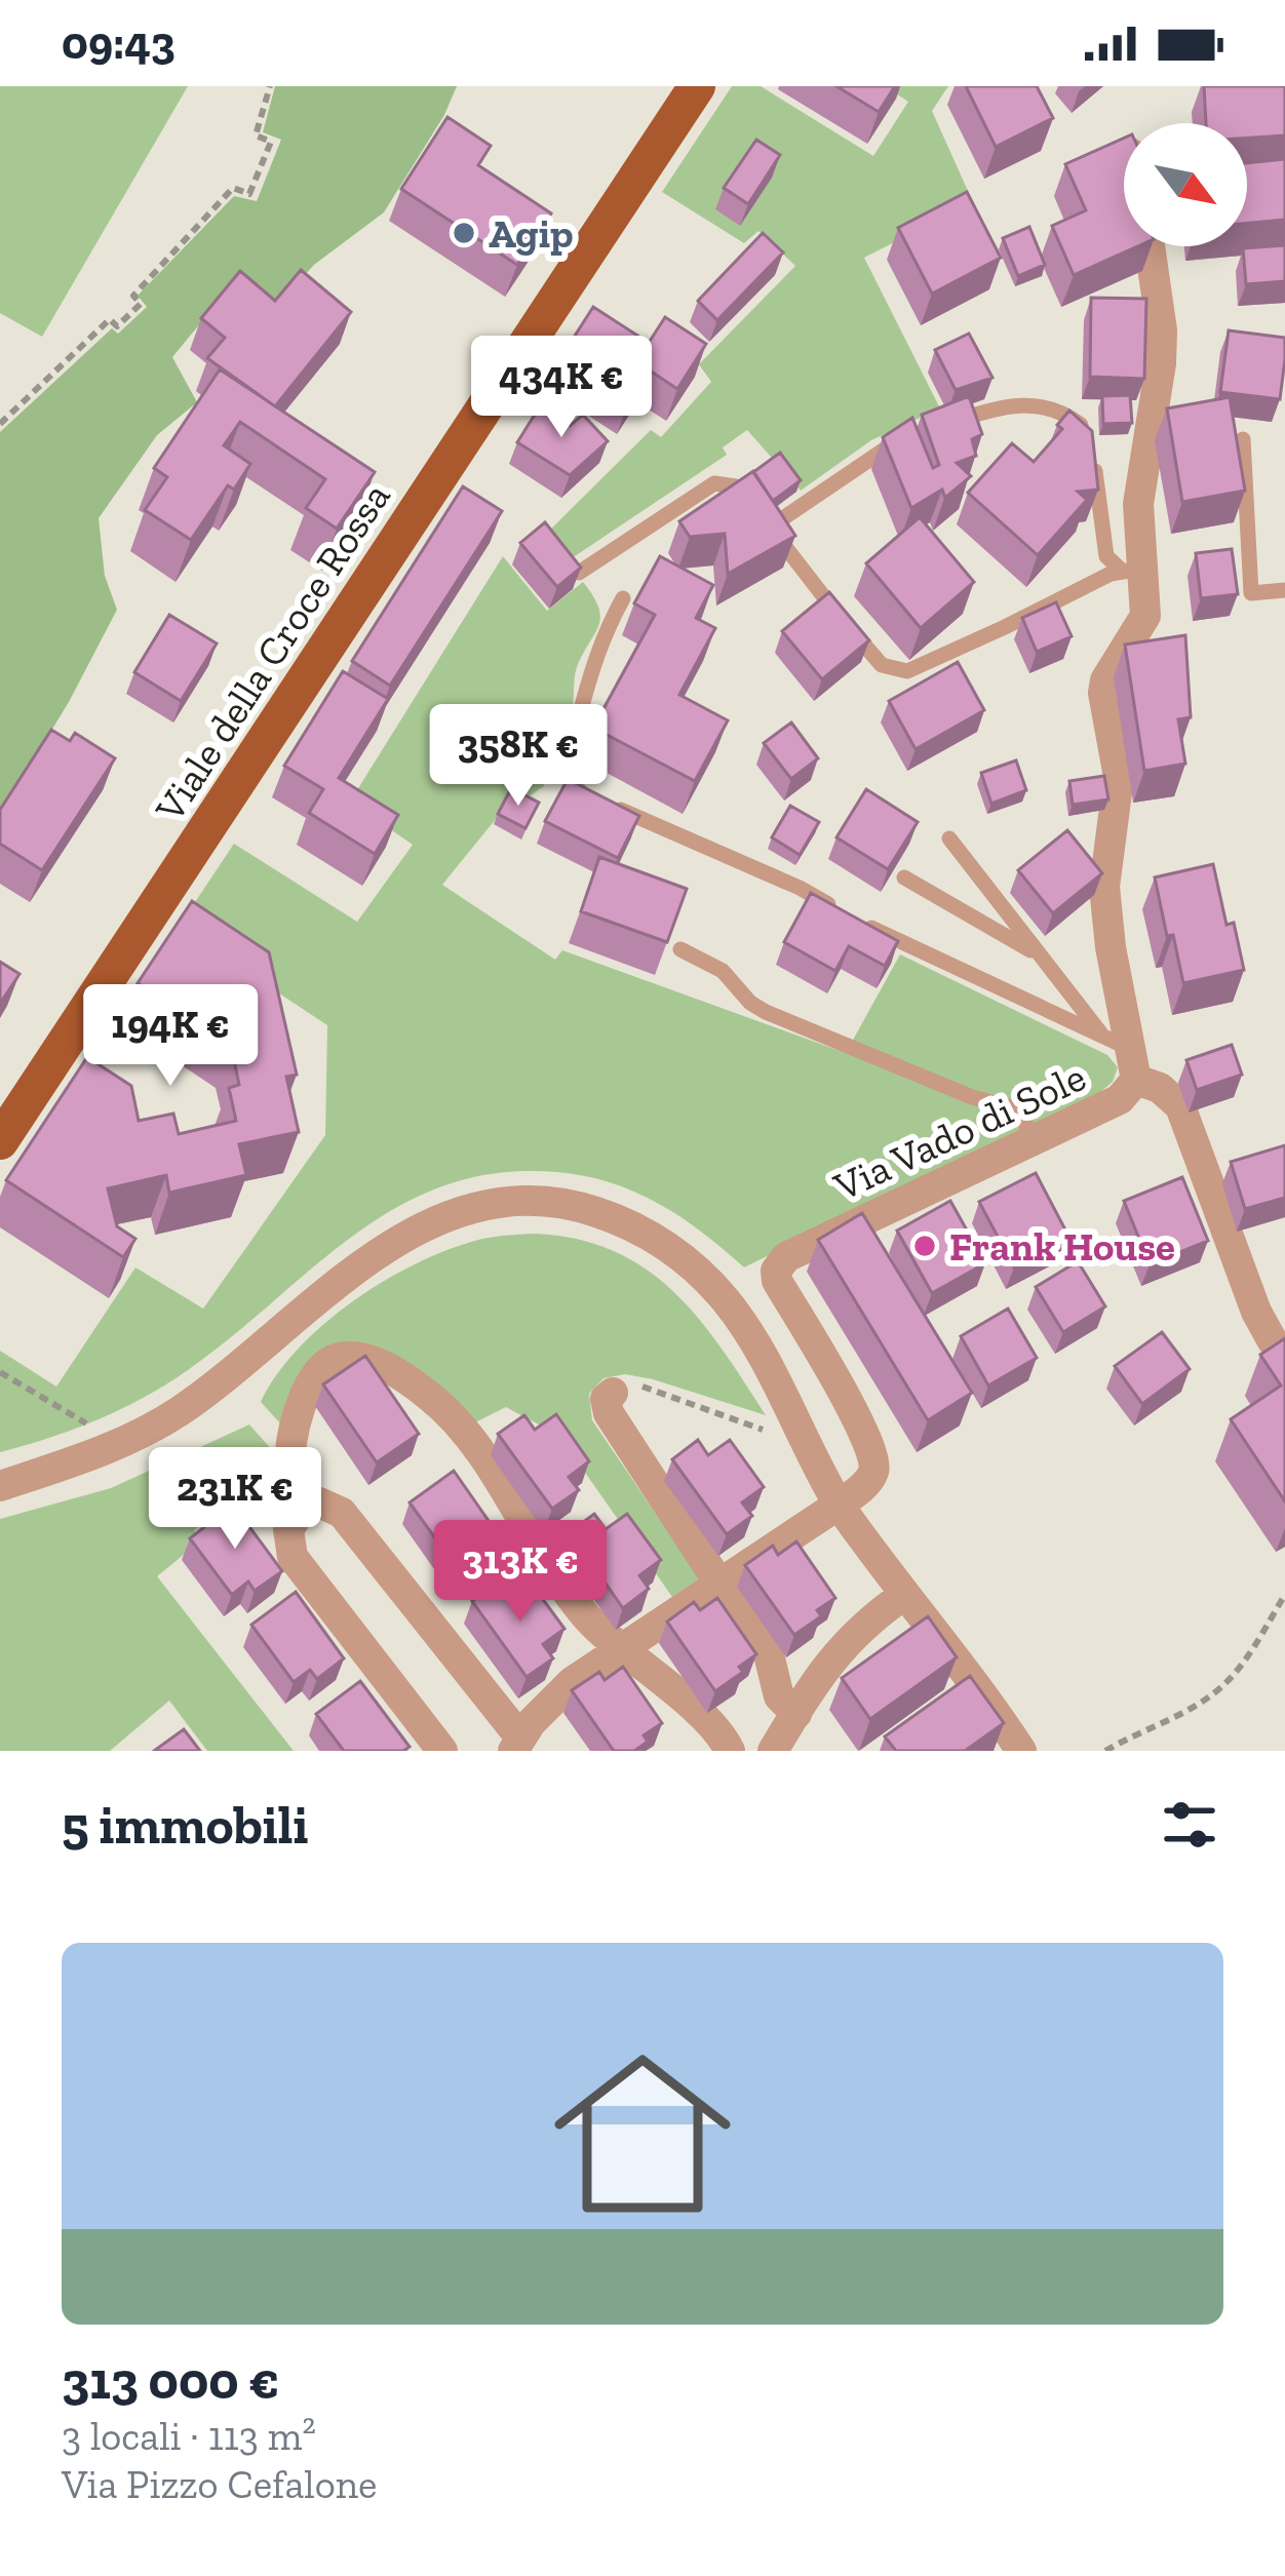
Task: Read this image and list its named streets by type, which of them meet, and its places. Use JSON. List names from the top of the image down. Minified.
{"streets":{"main road":["Viale della Croce Rossa"],"street":["Via Vado di Sole"]},"places":["Agip","Frank House"],"north":"bottom right","page":{"status":"09:43","price":["434K €","358K €","194K €","231K €","313K €"],"heading":"5 immobili","list":[{"name":"313 000 €","note":"3 locali · 113 m² · Via Pizzo Cefalone"}]}}
